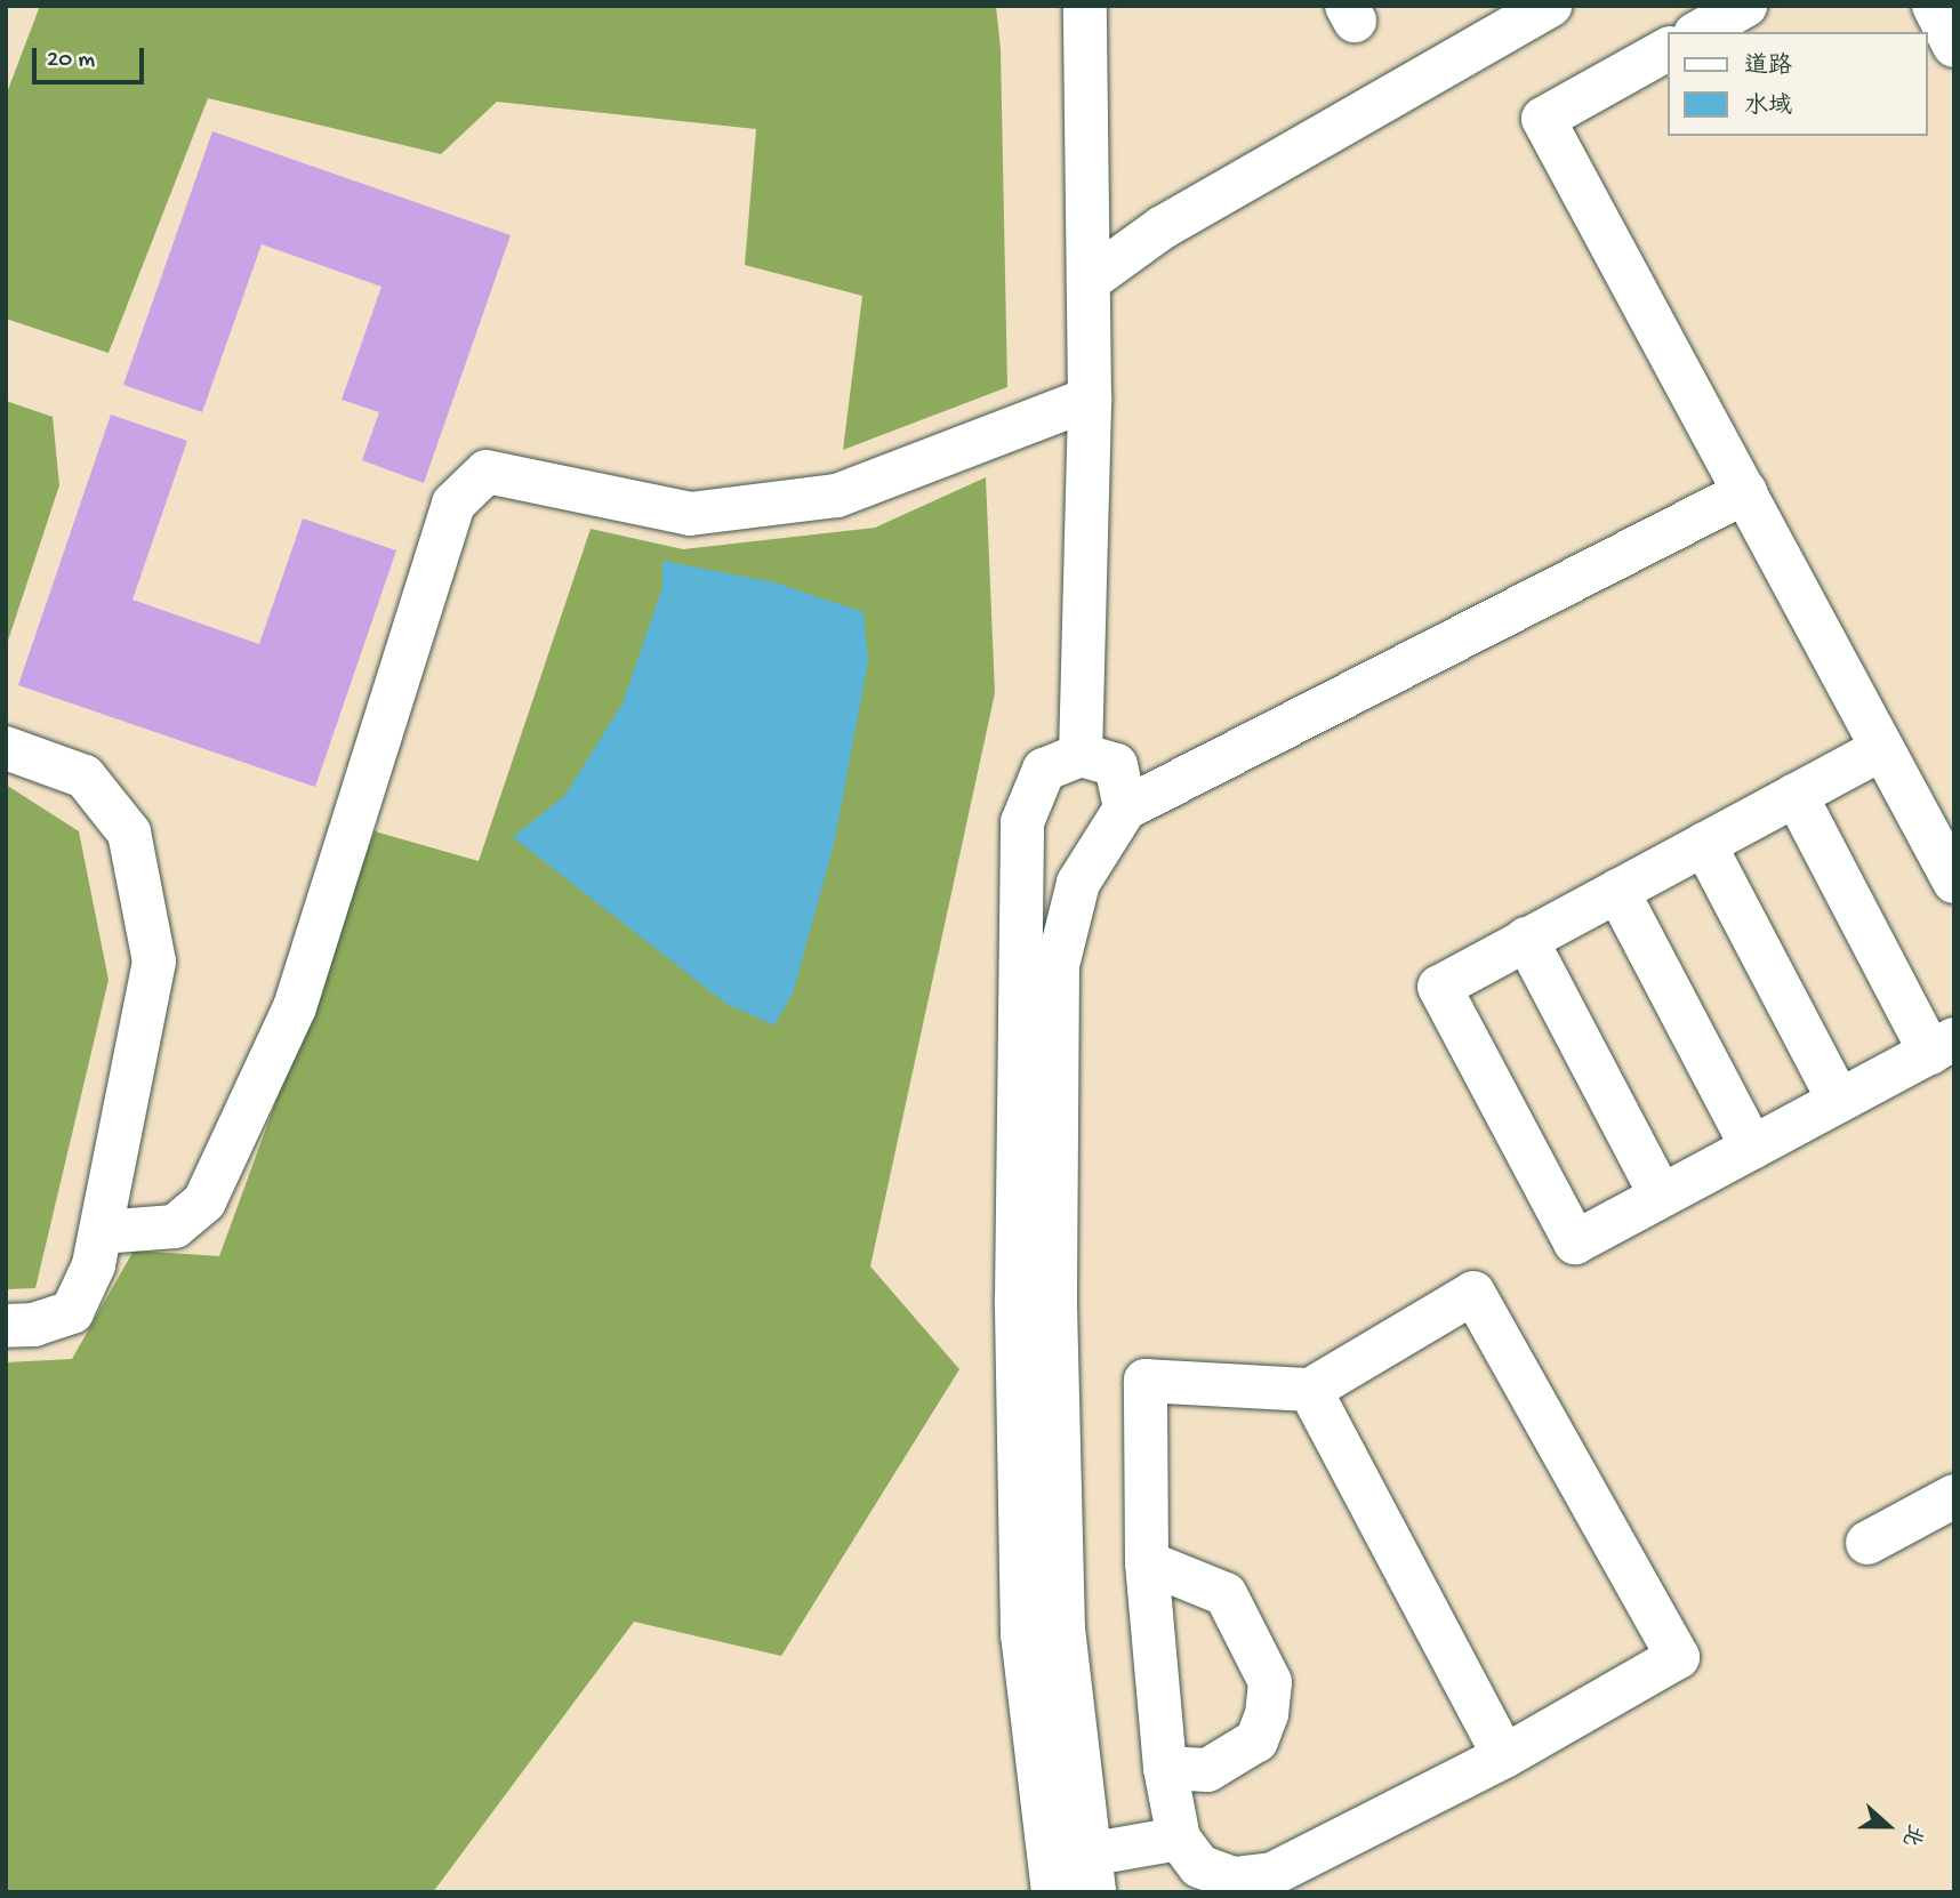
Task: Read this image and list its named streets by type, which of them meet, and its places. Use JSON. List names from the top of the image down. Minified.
{"legend":["道路","水域"],"scale_bar":"20 m","north":"right"}
